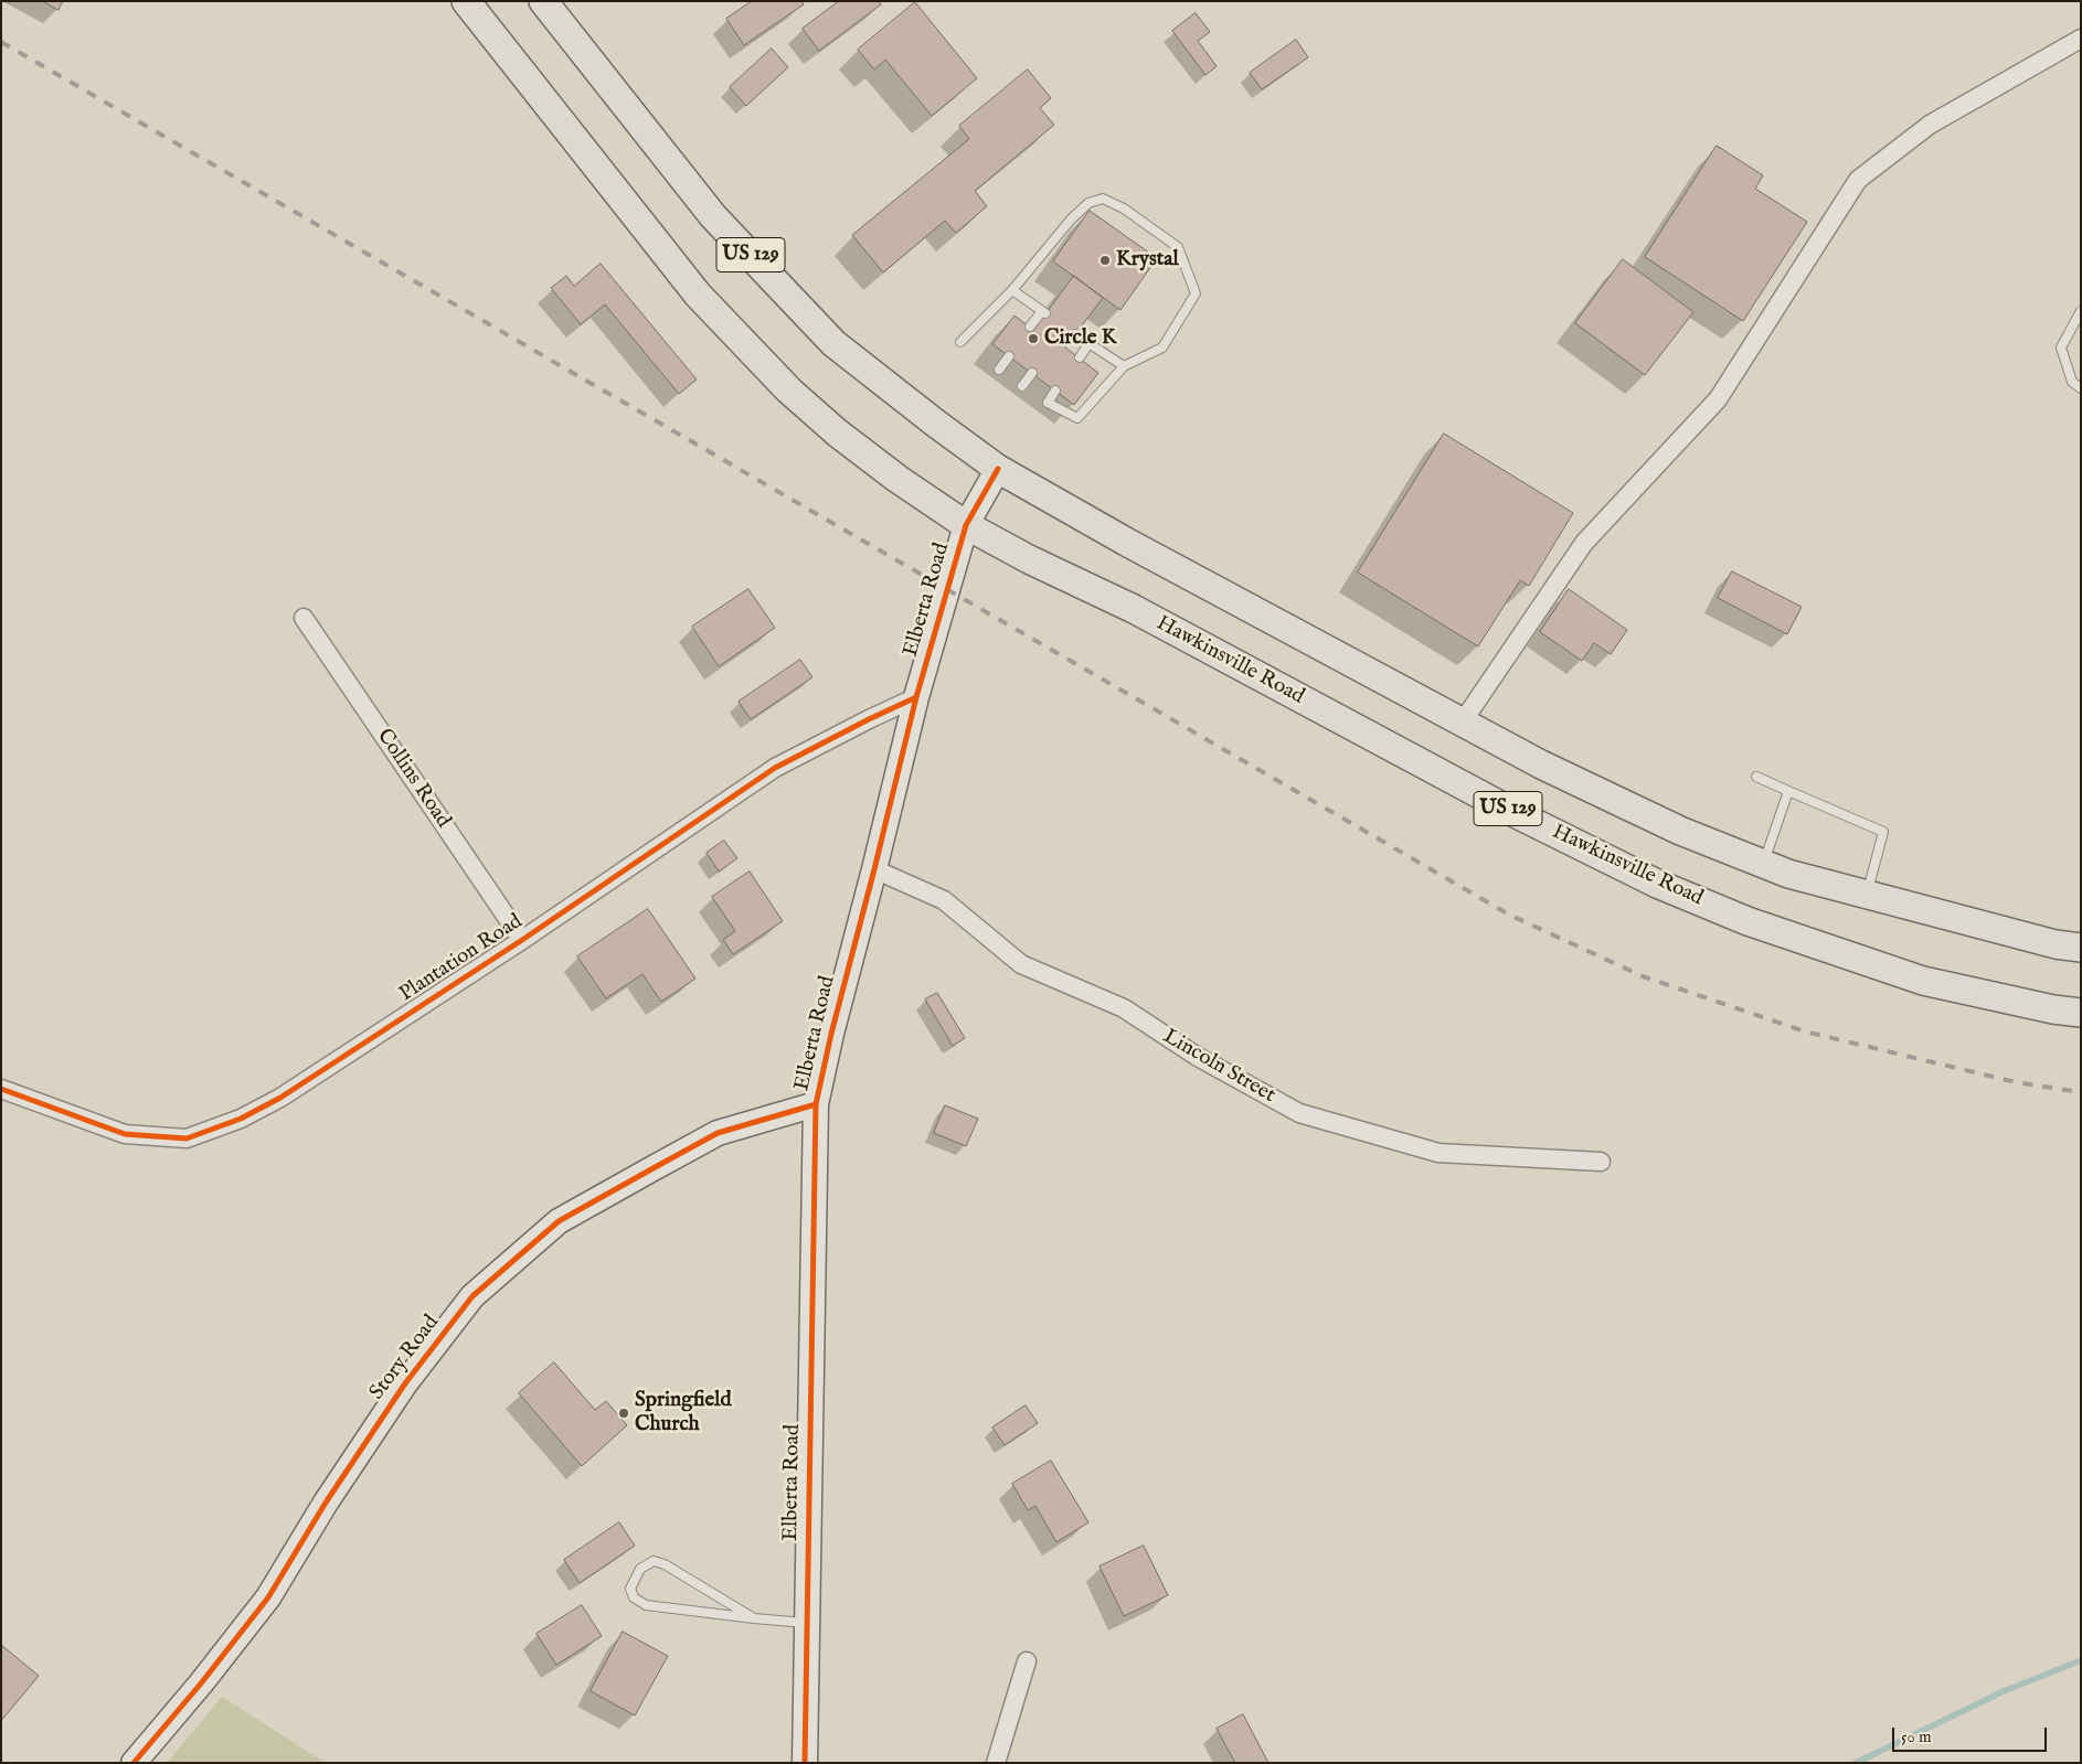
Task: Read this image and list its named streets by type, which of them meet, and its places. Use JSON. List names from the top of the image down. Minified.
{"streets":{"main road":["US 129","Hawkinsville Road"],"street":["Elberta Road","Collins Road","Plantation Road","Lincoln Street","Story Road"]},"crossings":[["US 129","Elberta Road"],["US 129","Hawkinsville Road"],["Elberta Road","Hawkinsville Road"],["Elberta Road","Plantation Road"],["Elberta Road","Lincoln Street"],["Elberta Road","Story Road"],["Collins Road","Plantation Road"]],"places":["Krystal","Circle K","Springfield Church"],"scale_bar":"50 m"}
